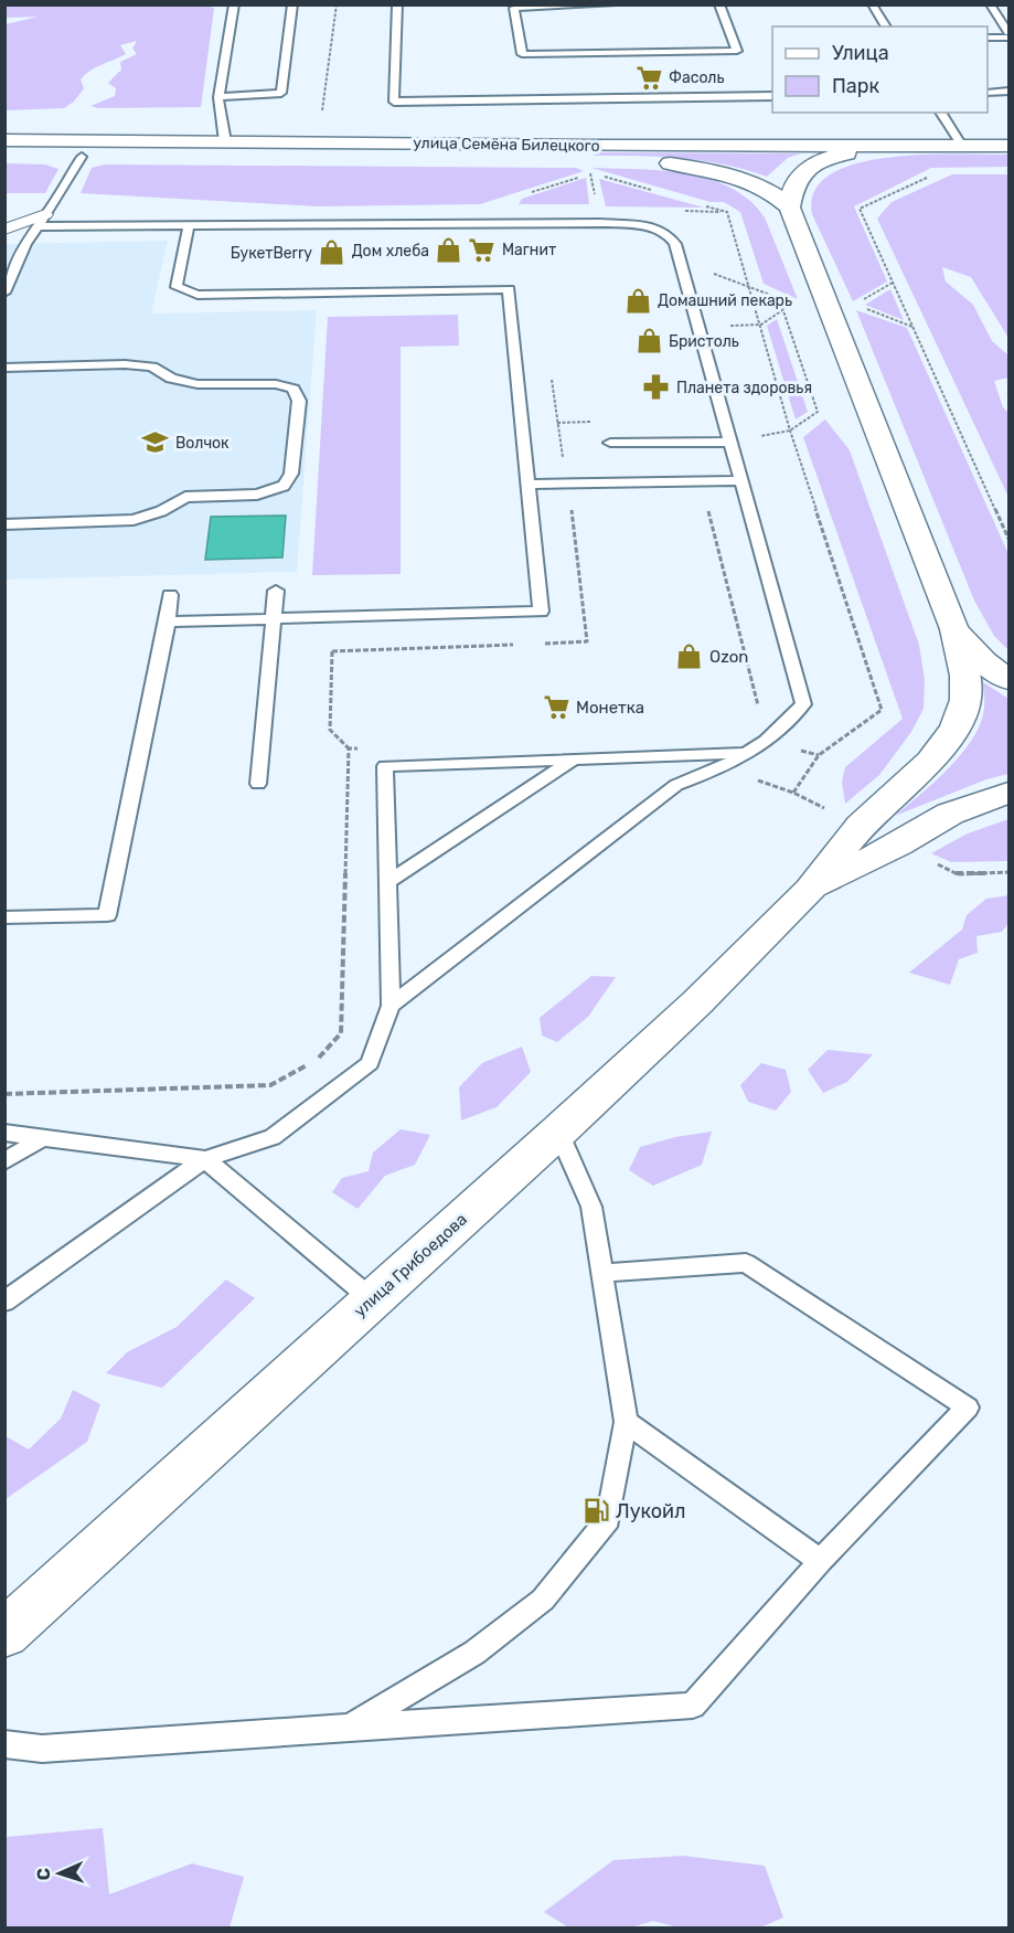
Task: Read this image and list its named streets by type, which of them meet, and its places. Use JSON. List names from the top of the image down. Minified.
{"streets":{"main road":["улица Семёна Билецкого","улица Грибоедова"]},"places":{"supermarket":["Фасоль","Магнит","Монетка"],"shop":["Дом хлеба","БукетBerry","Домашний пекарь","Бристоль","Ozon"],"pharmacy":["Планета здоровья"],"school or university":["Волчок"],"fuel station":["Лукойл"]},"legend":["Улица","Парк"],"north":"left"}
